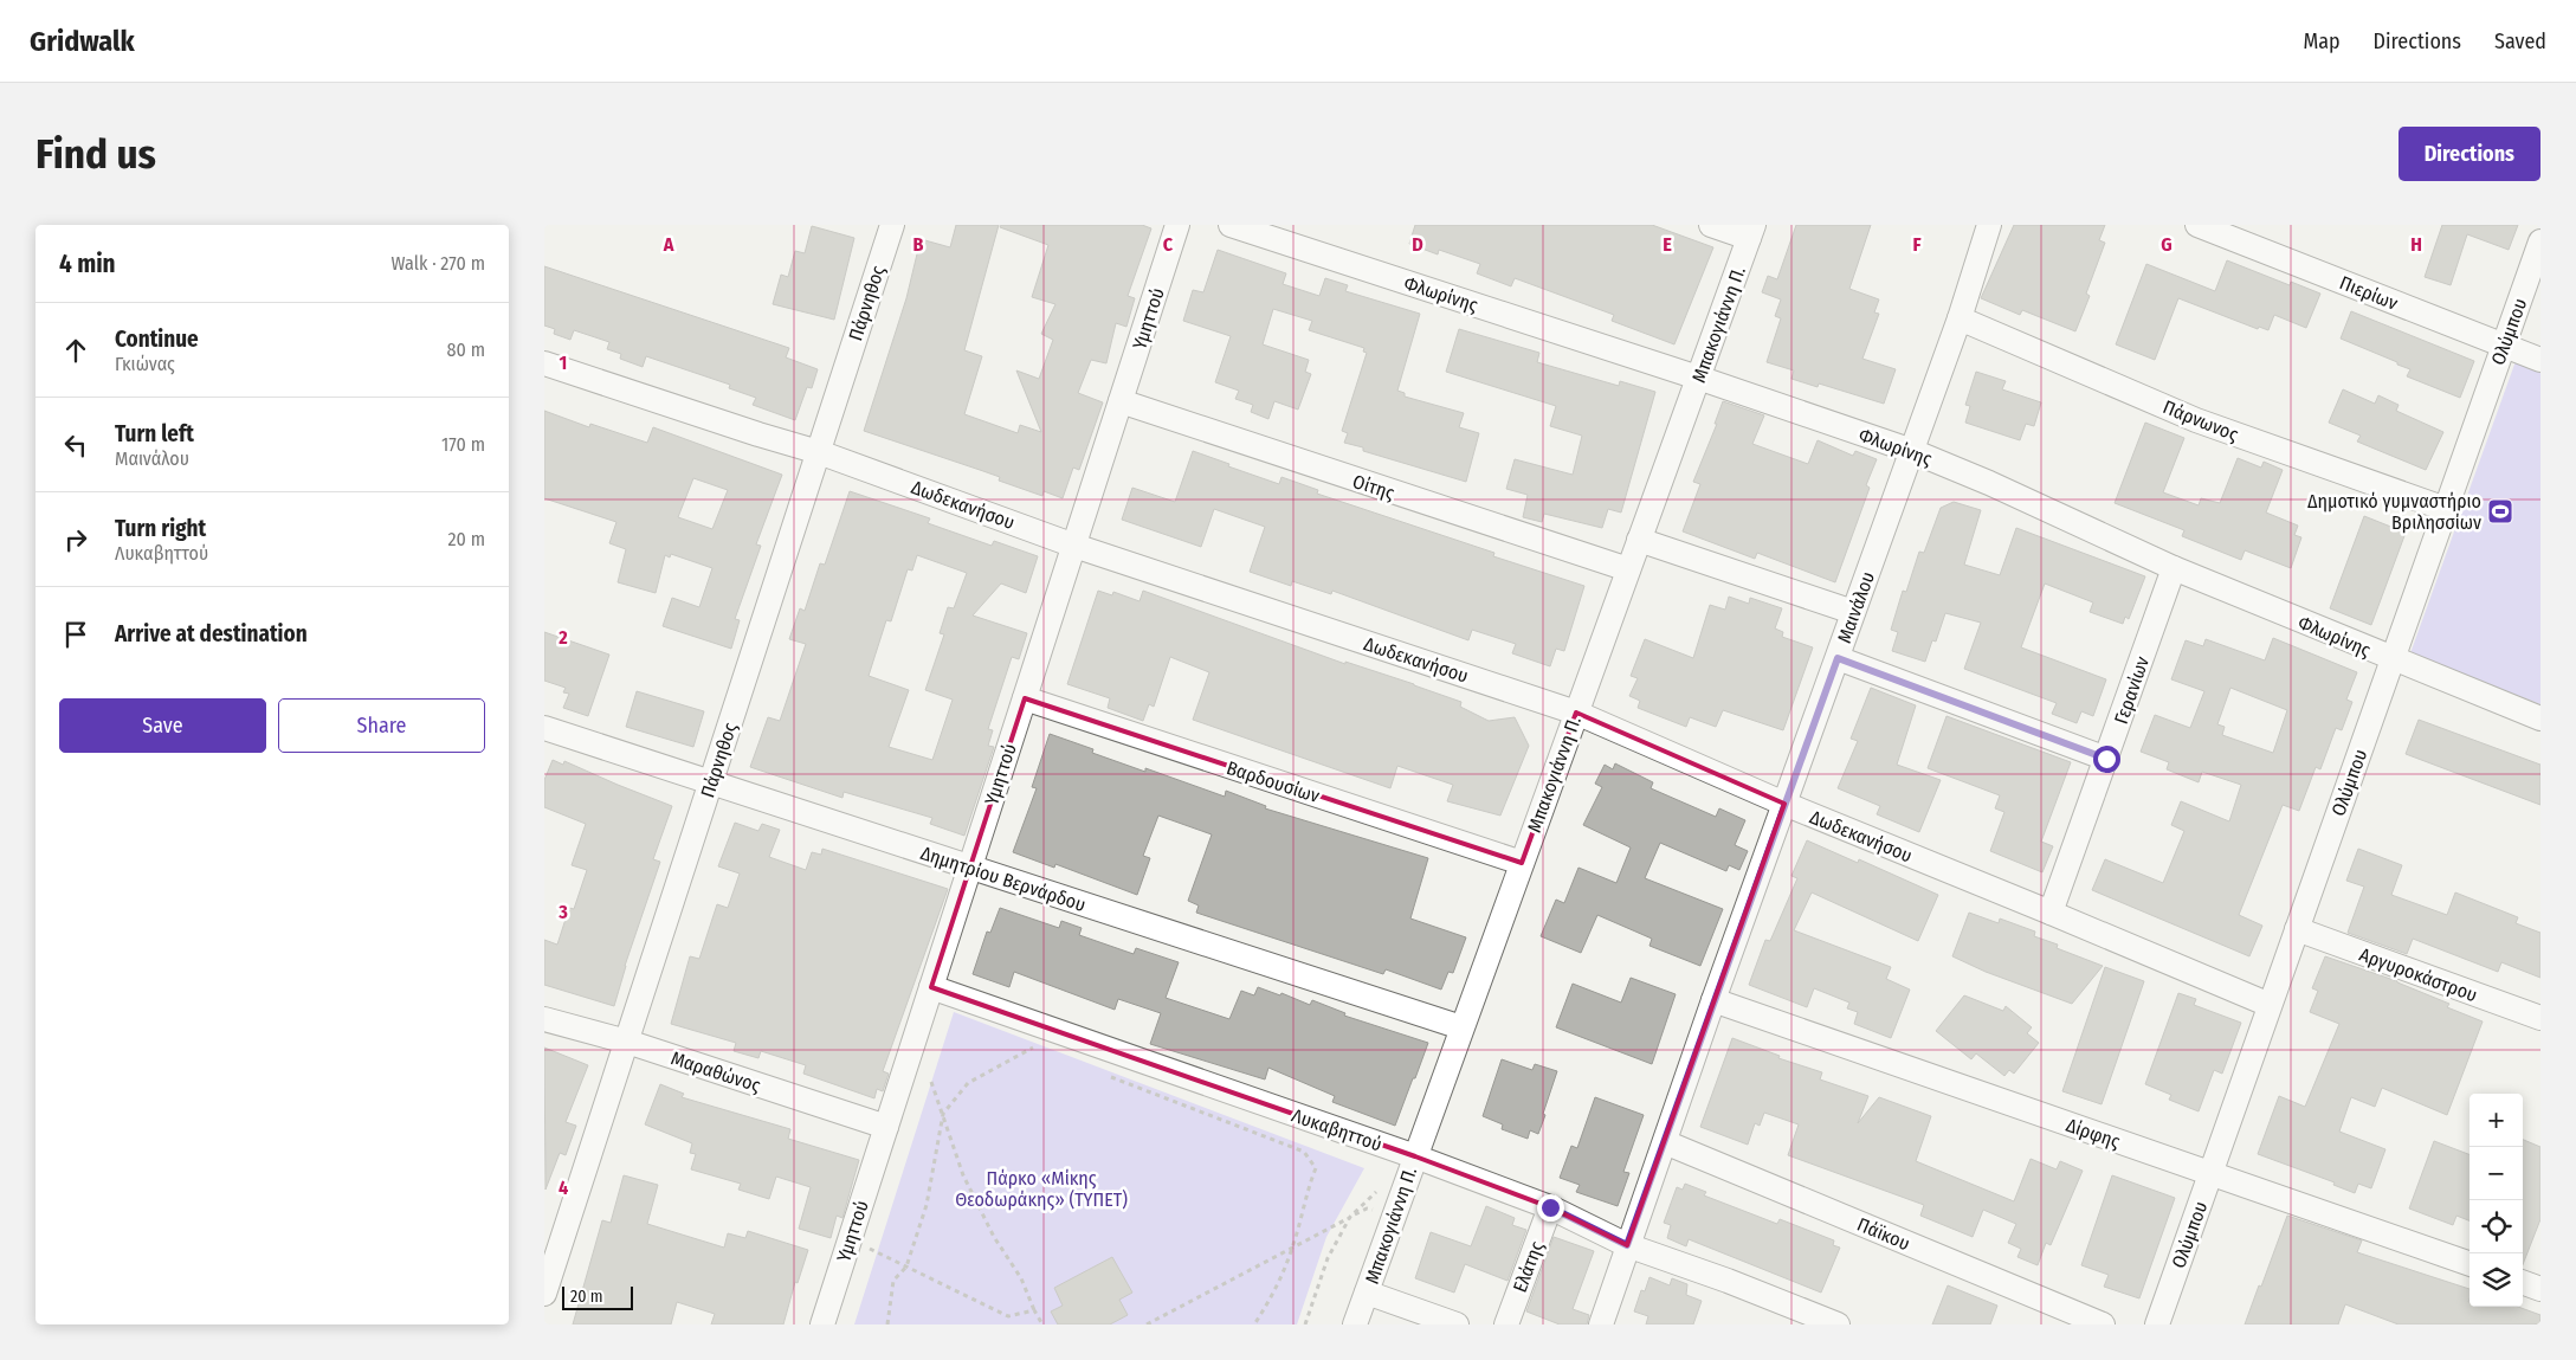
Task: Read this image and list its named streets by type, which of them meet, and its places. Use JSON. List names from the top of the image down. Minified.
{"streets":{"street":["Πιερίων","Φλωρίνης","Πάρνηθος","Υμηττού","Μπακογιάννη Π.","Ολύμπου","Πάρνωνος","Οίτης","Δωδεκανήσου","Μαινάλου","Γερανίων","Βαρδουσίων","Δημητρίου Βερνάρδου","Αργυροκάστρου","Μαραθώνος","Λυκαβηττού","Δίρφης","Πάϊκου","Ελάτης"]},"crossings":[["Πιερίων","Ολύμπου"],["Φλωρίνης","Μπακογιάννη Π."],["Φλωρίνης","Ολύμπου"],["Φλωρίνης","Μαινάλου"],["Φλωρίνης","Γερανίων"],["Πάρνηθος","Δωδεκανήσου"],["Πάρνηθος","Δημητρίου Βερνάρδου"],["Πάρνηθος","Μαραθώνος"],["Υμηττού","Οίτης"],["Υμηττού","Δωδεκανήσου"],["Υμηττού","Βαρδουσίων"],["Υμηττού","Δημητρίου Βερνάρδου"],["Υμηττού","Μαραθώνος"],["Υμηττού","Λυκαβηττού"],["Μπακογιάννη Π.","Οίτης"],["Μπακογιάννη Π.","Δωδεκανήσου"],["Μπακογιάννη Π.","Βαρδουσίων"],["Μπακογιάννη Π.","Δημητρίου Βερνάρδου"],["Μπακογιάννη Π.","Λυκαβηττού"],["Ολύμπου","Πάρνωνος"],["Ολύμπου","Δωδεκανήσου"],["Ολύμπου","Αργυροκάστρου"],["Ολύμπου","Δίρφης"],["Πάρνωνος","Μαινάλου"],["Δωδεκανήσου","Μαινάλου"],["Δωδεκανήσου","Γερανίων"],["Μαινάλου","Λυκαβηττού"],["Μαινάλου","Δίρφης"],["Μαινάλου","Πάϊκου"],["Λυκαβηττού","Ελάτης"]],"parks":["Πάρκο «Μίκης Θεοδωράκης» (ΤΥΠΕΤ)"],"places":{"sports":["Δημοτικό γυμναστήριο Βριλησσίων"]},"scale_bar":"20 m","page":{"header":"Gridwalk","nav":["Map","Directions","Saved"],"buttons":["Directions",["Save","Share"]],"title":"Find us","heading":["4 min","Walk · 270 m"],"list":[["Continue","Γκιώνας","80 m"],["Turn left","Μαινάλου","170 m"],["Turn right","Λυκαβηττού","20 m"],"Arrive at destination"],"map_buttons":["+","−"],"scale":"20 m"},"grid":{"columns":["A","B","C","D","E","F","G","H"],"rows":["1","2","3","4"]}}
